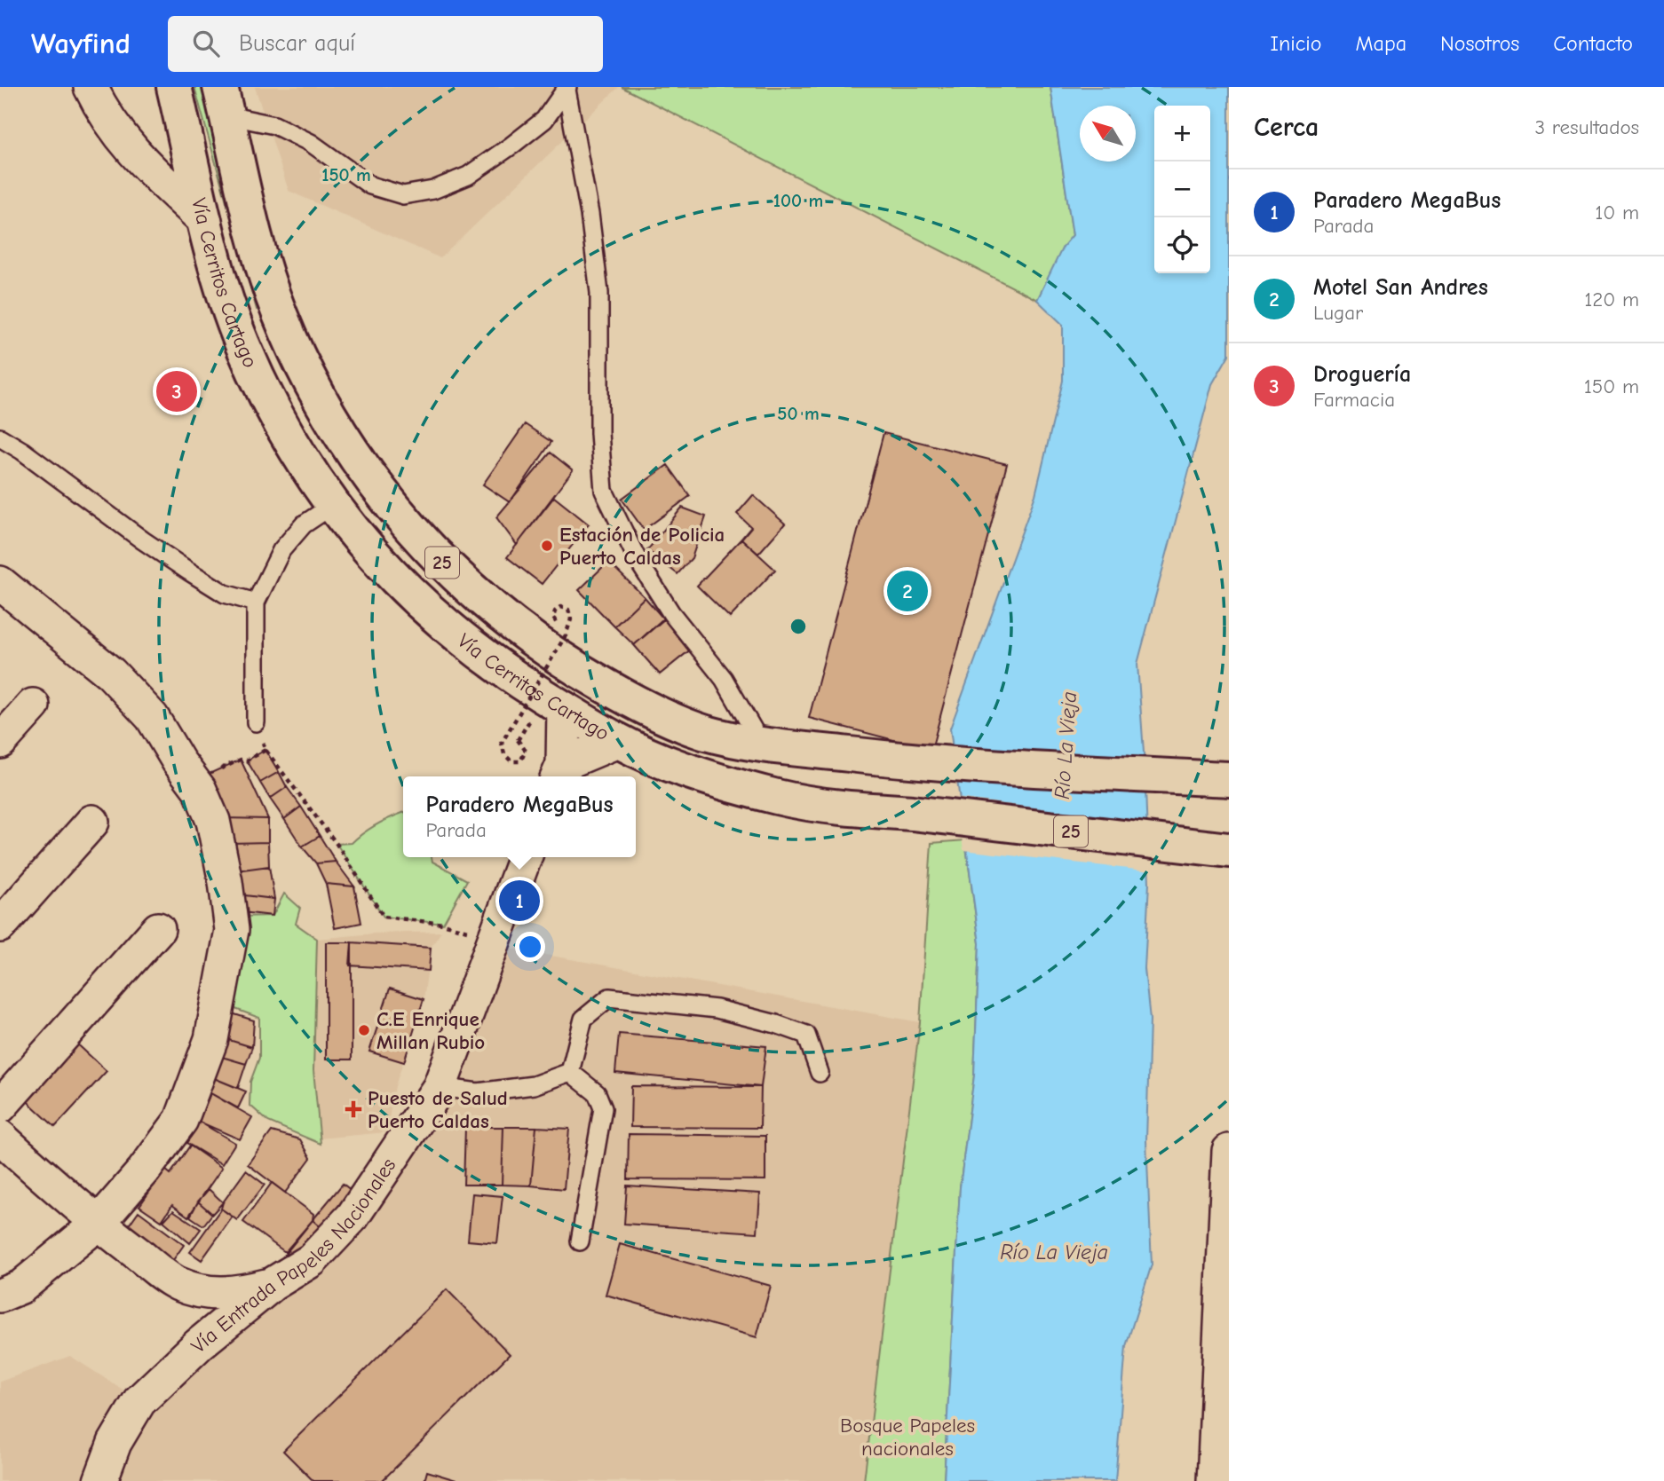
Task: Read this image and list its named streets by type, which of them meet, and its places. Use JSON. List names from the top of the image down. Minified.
{"streets":{"highway":["Vía Cerritos Cartago","25"],"street":["Vía Entrada Papeles Nacionales"]},"water":["Río La Vieja"],"parks":["Bosque Papeles nacionales"],"places":{"other":["Estación de Policia Puerto Caldas","C.E Enrique Millan Rubio"],"health":["Puesto de Salud Puerto Caldas"]},"north":"top left","page":{"header":"Wayfind","search":"Buscar aquí","nav":["Inicio","Mapa","Nosotros","Contacto"],"heading":["Cerca","3 resultados"],"map_buttons":["+","−"],"list":[{"mark":"1","name":"Paradero MegaBus","note":"Parada","value":"10 m"},{"mark":"2","name":"Motel San Andres","note":"Lugar","value":"120 m"},{"mark":"3","name":"Droguería","note":"Farmacia","value":"150 m"}],"pins":["3","2","1"],"popup":["Paradero MegaBus","Parada"]},"rings":["150 m","100 m","50 m"]}
